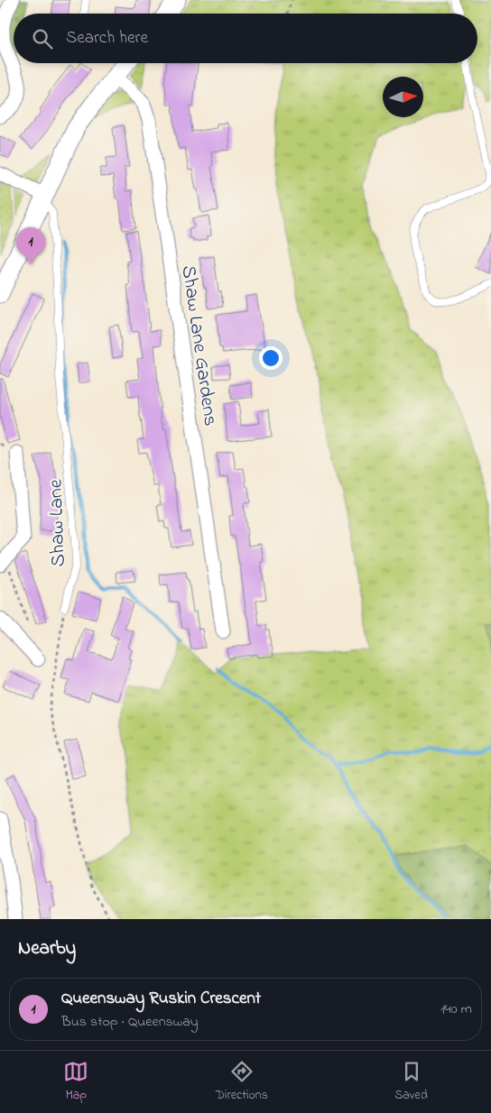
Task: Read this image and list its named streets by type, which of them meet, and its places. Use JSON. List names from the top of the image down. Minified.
{"streets":{"street":["Shaw Lane Gardens"],"lane":["Shaw Lane"]},"north":"right","page":{"search":"Search here","pins":"1","heading":"Nearby","list":[{"mark":"1","name":"Queensway Ruskin Crescent","note":"Bus stop · Queensway","value":"140 m"}],"nav":["Map","Directions","Saved"]}}
